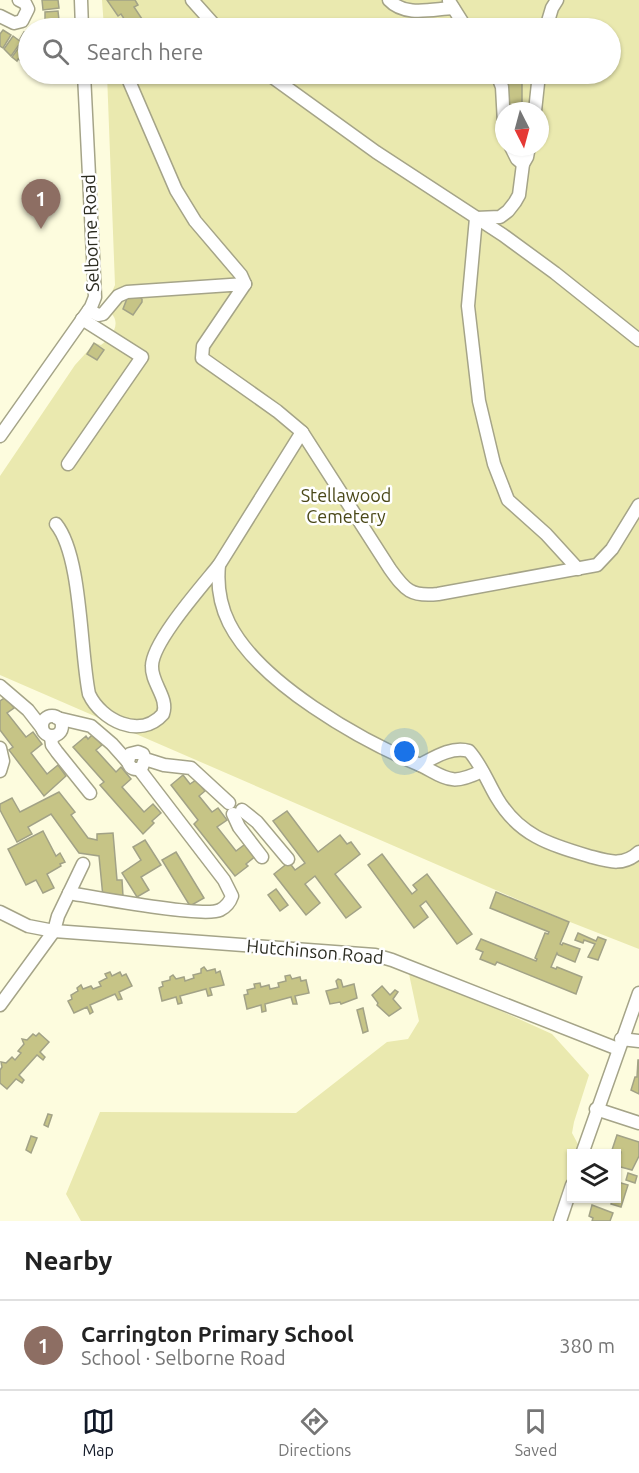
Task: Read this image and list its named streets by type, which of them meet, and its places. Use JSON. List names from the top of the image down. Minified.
{"streets":{"street":["Selborne Road","Hutchinson Road"]},"parks":["Stellawood Cemetery"],"north":"bottom","page":{"search":"Search here","pins":"1","heading":"Nearby","list":[{"mark":"1","name":"Carrington Primary School","note":"School · Selborne Road","value":"380 m"}],"nav":["Map","Directions","Saved"]}}
